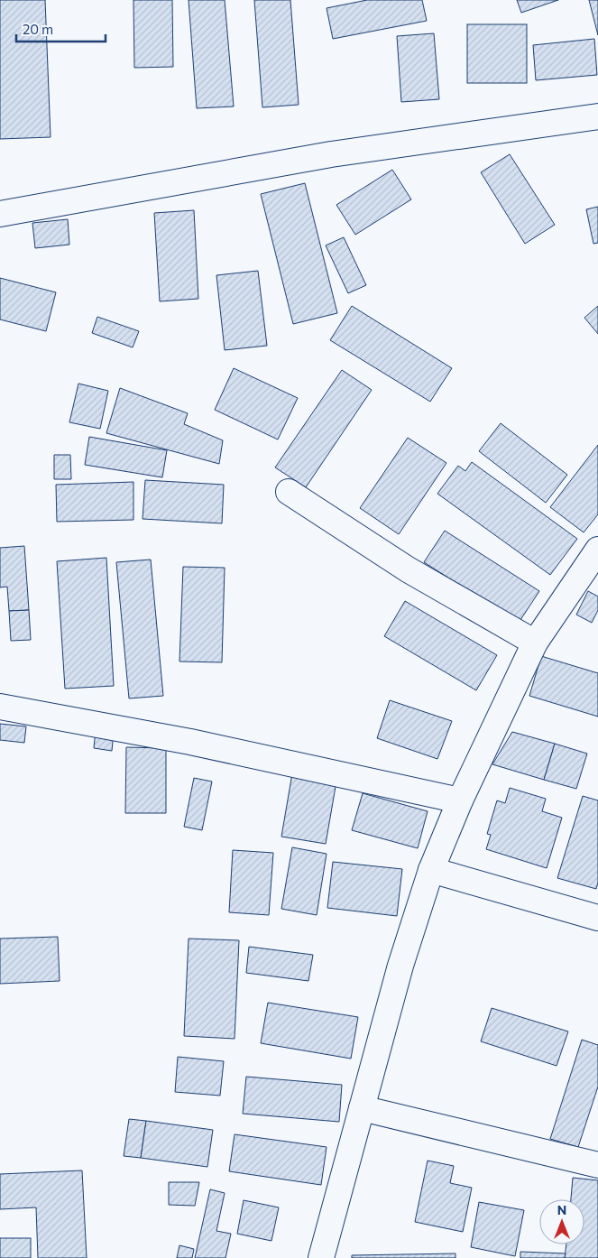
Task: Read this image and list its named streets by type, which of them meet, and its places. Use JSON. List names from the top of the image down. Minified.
{"scale_bar":"20 m","north":"top"}
